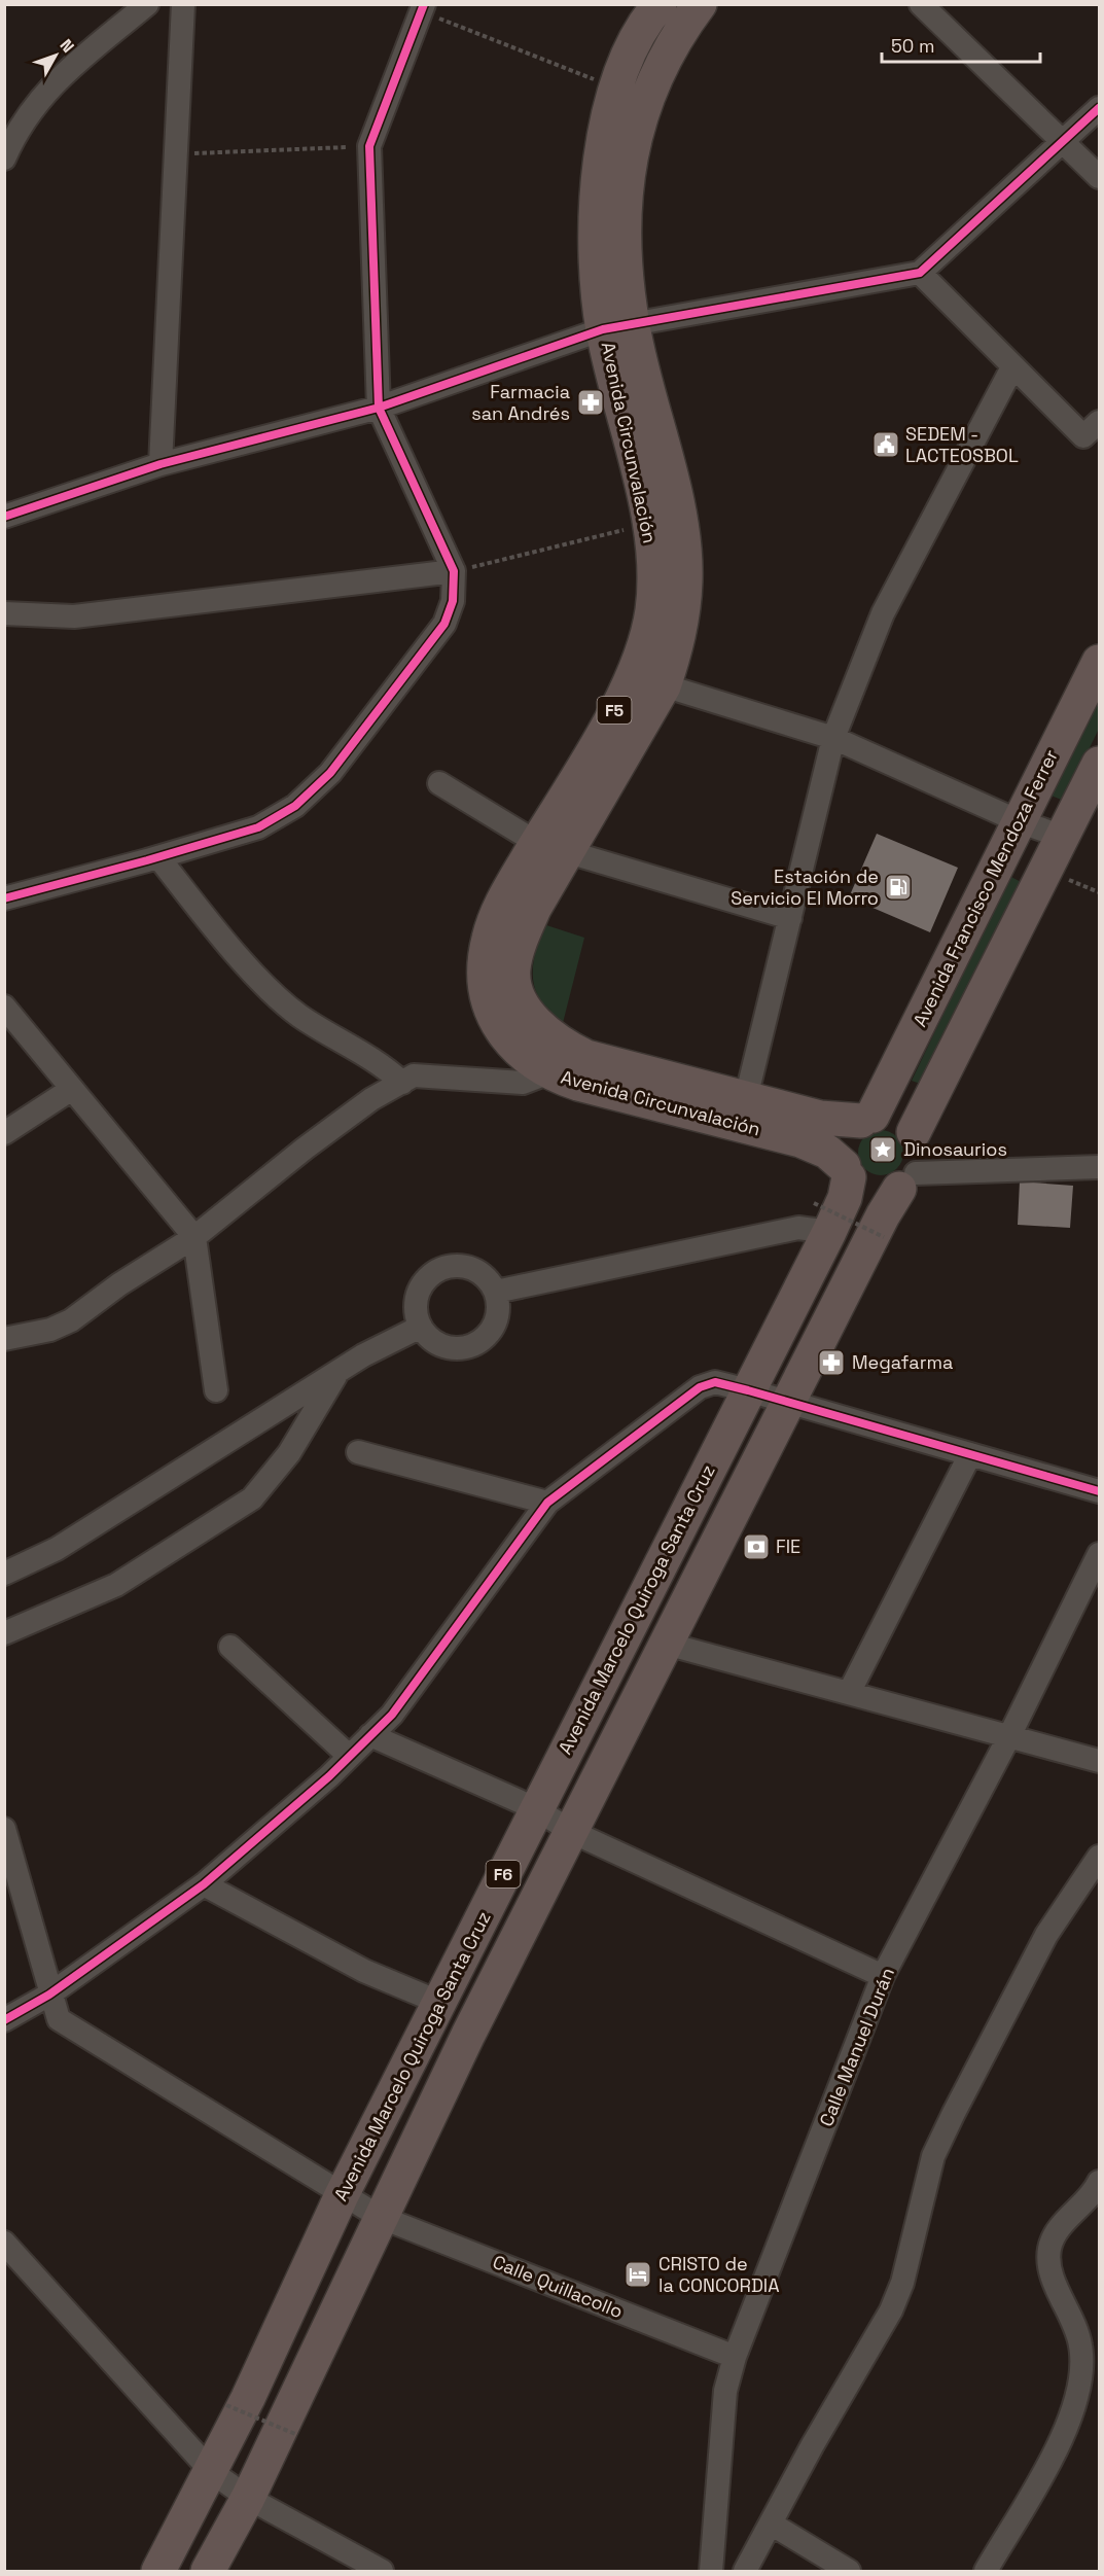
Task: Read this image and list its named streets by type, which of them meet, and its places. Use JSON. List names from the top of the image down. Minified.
{"streets":{"highway":["Avenida Circunvalación","F5","Avenida Francisco Mendoza Ferrer","Avenida Marcelo Quiroga Santa Cruz","F6"],"street":["Calle Manuel Durán","Calle Quillacollo"]},"crossings":[["Avenida Circunvalación","F5"],["Avenida Circunvalación","Avenida Francisco Mendoza Ferrer"],["Avenida Circunvalación","Avenida Marcelo Quiroga Santa Cruz"],["Avenida Circunvalación","F6"],["F5","Avenida Francisco Mendoza Ferrer"],["F5","Avenida Marcelo Quiroga Santa Cruz"],["F5","F6"],["Avenida Francisco Mendoza Ferrer","Avenida Marcelo Quiroga Santa Cruz"],["Avenida Francisco Mendoza Ferrer","F6"],["Avenida Marcelo Quiroga Santa Cruz","F6"],["Avenida Marcelo Quiroga Santa Cruz","Calle Quillacollo"],["F6","Calle Quillacollo"],["Calle Manuel Durán","Calle Quillacollo"]],"places":{"pharmacy":["Farmacia san Andrés","Megafarma"],"public building":["SEDEM - LACTEOSBOL"],"fuel station":["Estación de Servicio El Morro"],"place":["Dinosaurios"],"bank":["FIE"],"hotel":["CRISTO de la CONCORDIA"]},"scale_bar":"50 m","north":"top right"}
